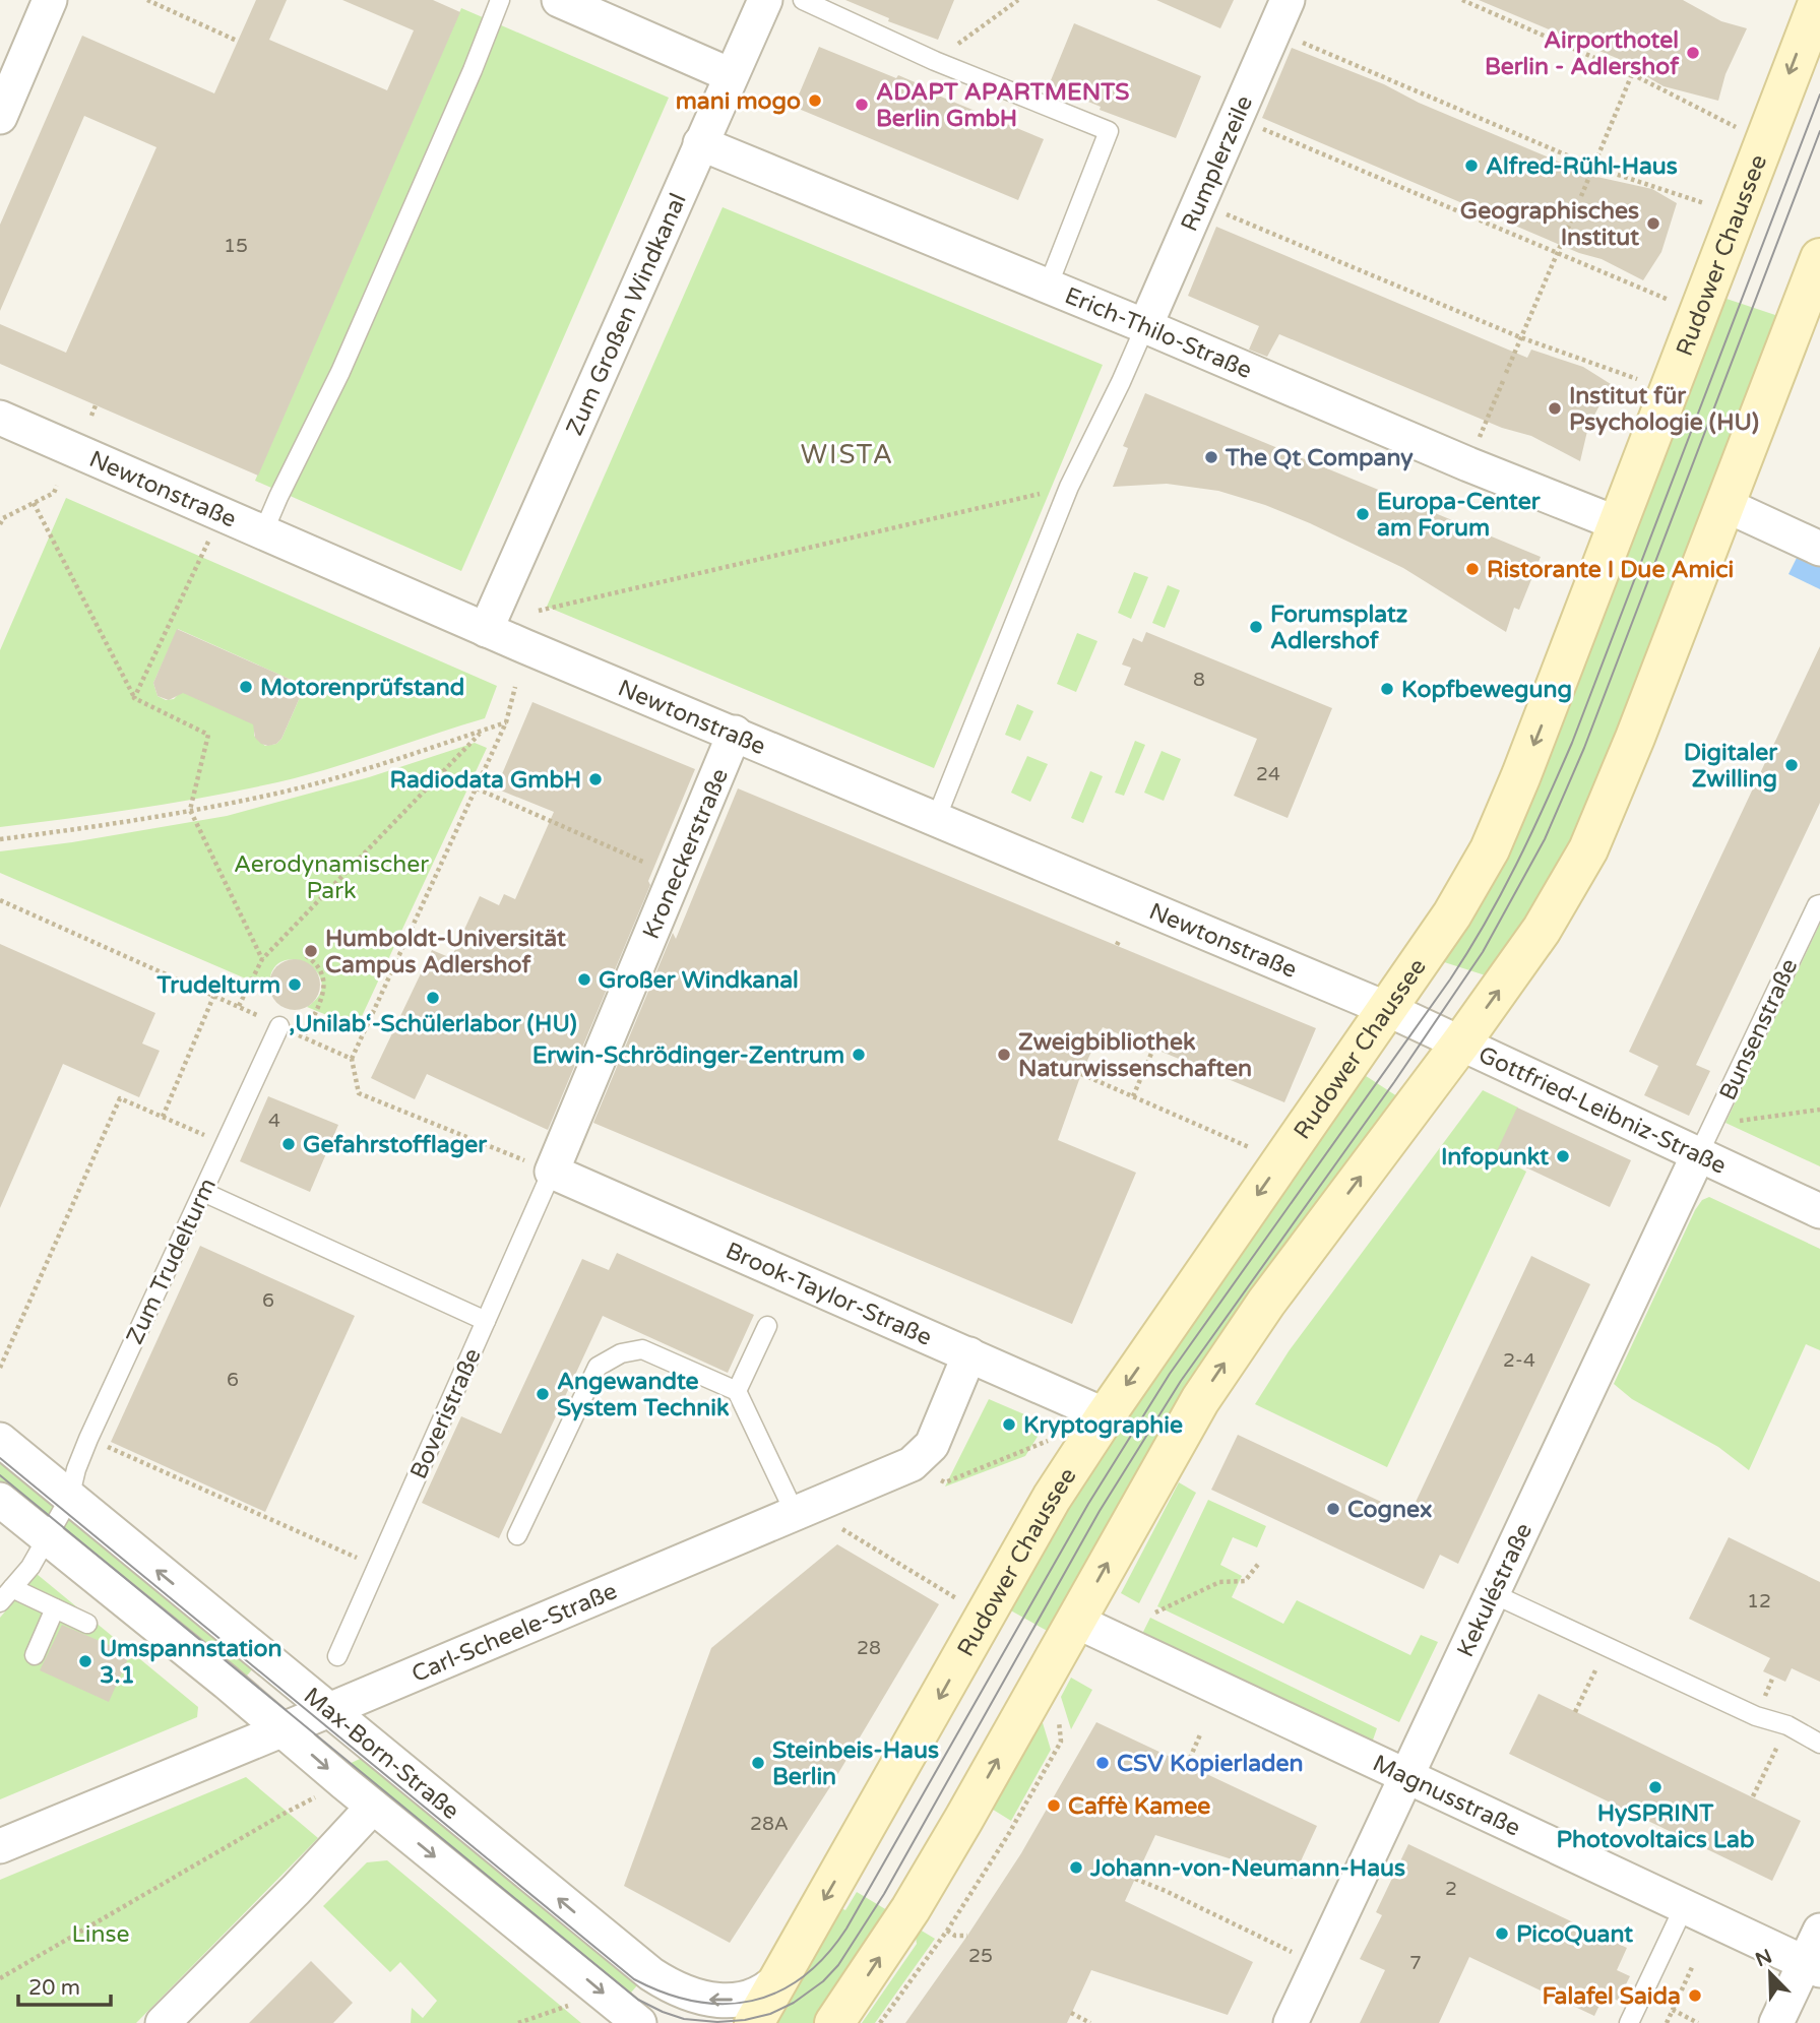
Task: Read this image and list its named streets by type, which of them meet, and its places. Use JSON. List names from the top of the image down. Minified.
{"streets":{"main road":["Rudower Chaussee"],"street":["Rumplerzeile","Zum Großen Windkanal","Erich-Thilo-Straße","Newtonstraße","Kroneckerstraße","Gottfried-Leibniz-Straße","Brook-Taylor-Straße","Kekuléstraße","Carl-Scheele-Straße","Max-Born-Straße","Magnusstraße"],"lane":["Bunsenstraße","Zum Trudelturm","Boveristraße"]},"crossings":[["Rumplerzeile","Erich-Thilo-Straße"],["Rudower Chaussee","Erich-Thilo-Straße"],["Rudower Chaussee","Newtonstraße"],["Rudower Chaussee","Gottfried-Leibniz-Straße"],["Rudower Chaussee","Brook-Taylor-Straße"],["Rudower Chaussee","Max-Born-Straße"],["Zum Großen Windkanal","Erich-Thilo-Straße"],["Zum Großen Windkanal","Newtonstraße"],["Newtonstraße","Kroneckerstraße"],["Newtonstraße","Gottfried-Leibniz-Straße"],["Kroneckerstraße","Brook-Taylor-Straße"],["Kroneckerstraße","Boveristraße"],["Bunsenstraße","Gottfried-Leibniz-Straße"],["Bunsenstraße","Kekuléstraße"],["Gottfried-Leibniz-Straße","Kekuléstraße"],["Zum Trudelturm","Max-Born-Straße"],["Brook-Taylor-Straße","Boveristraße"],["Brook-Taylor-Straße","Carl-Scheele-Straße"],["Kekuléstraße","Magnusstraße"],["Carl-Scheele-Straße","Max-Born-Straße"]],"districts":["WISTA"],"parks":["Aerodynamischer Park","Linse"],"places":["Airporthotel Berlin - Adlershof","mani mogo","ADAPT APARTMENTS Berlin GmbH","Alfred-Rühl-Haus","Geographisches Institut","Institut für Psychologie (HU)","The Qt Company","Europa-Center am Forum","Ristorante I Due Amici","Forumsplatz Adlershof","Motorenprüfstand","Kopfbewegung","Digitaler Zwilling","Radiodata GmbH","Humboldt-Universität Campus Adlershof","Großer Windkanal","Trudelturm","‚Unilab‘-Schülerlabor (HU)","Erwin-Schrödinger-Zentrum","Zweigbibliothek Naturwissenschaften","Gefahrstofflager","Infopunkt","Angewandte System Technik","Kryptographie","Cognex","Umspannstation 3.1","Steinbeis-Haus Berlin","CSV Kopierladen","HySPRINT Photovoltaics Lab","Caffè Kamee","Johann-von-Neumann-Haus","PicoQuant","Falafel Saida"],"house_numbers":["15","8","24","4","6","2-4","6","12","28","28A","2","25","7"],"scale_bar":"20 m","north":"top left"}
